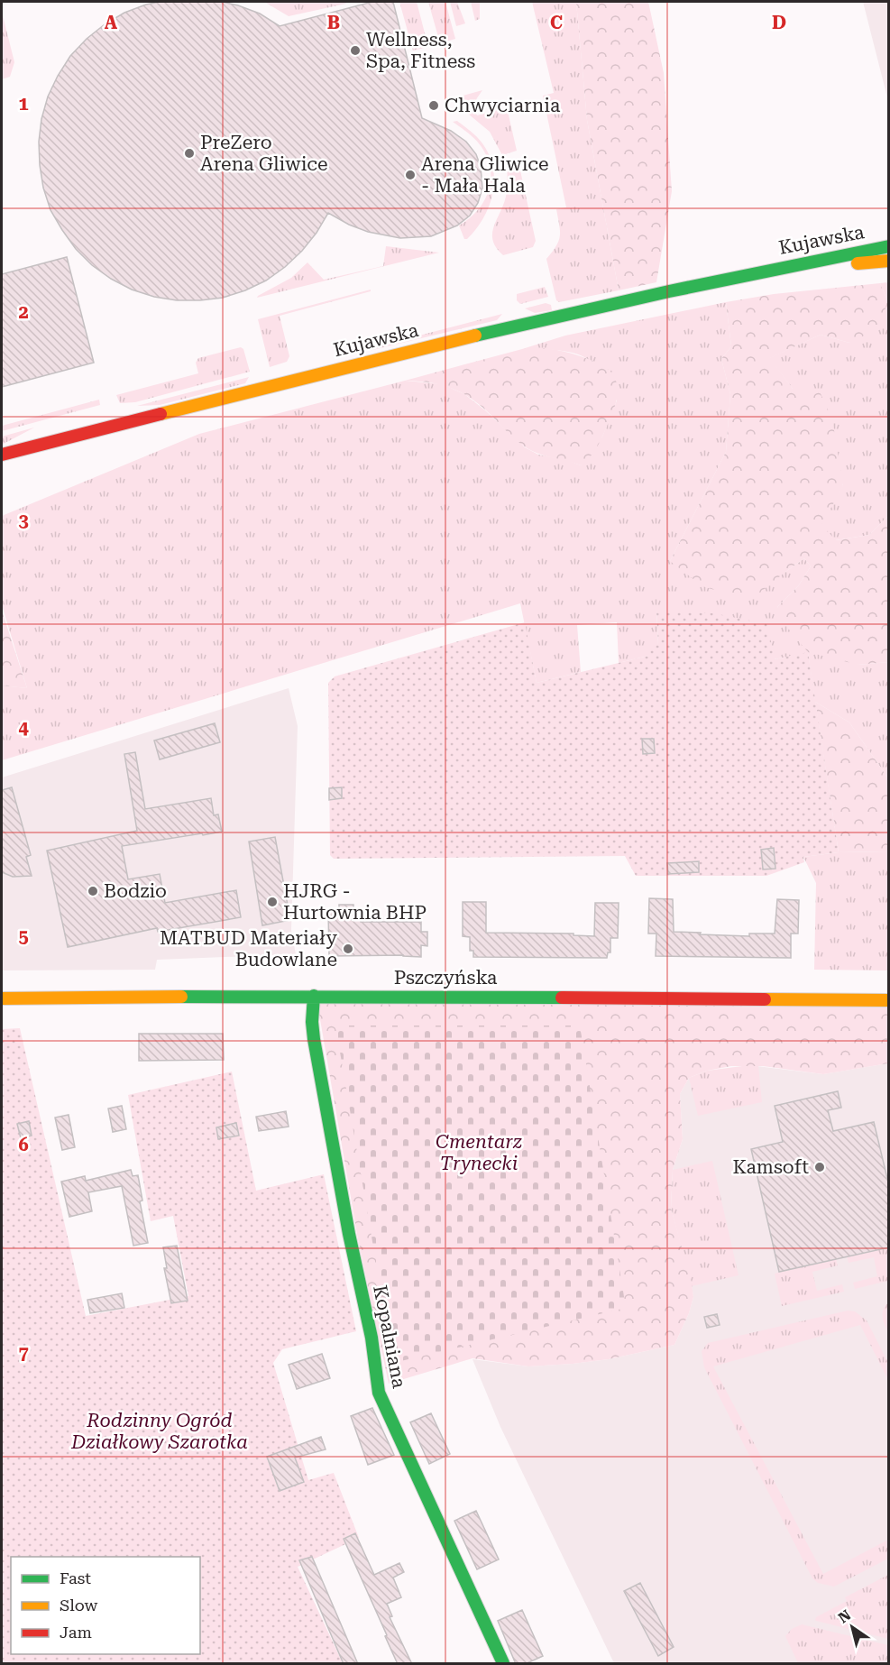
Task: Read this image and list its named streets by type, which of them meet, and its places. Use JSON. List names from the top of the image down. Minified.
{"streets":{"street":["Kujawska","Pszczyńska","Kopalniana"]},"crossings":[["Pszczyńska","Kopalniana"]],"parks":["Cmentarz Trynecki","Rodzinny Ogród Działkowy Szarotka"],"places":["Wellness, Spa, Fitness","Chwyciarnia","PreZero Arena Gliwice","Arena Gliwice - Mała Hala","Bodzio","HJRG - Hurtownia BHP","MATBUD Materiały Budowlane","Kamsoft"],"legend":["Fast","Slow","Jam"],"north":"top left","grid":{"columns":["A","B","C","D"],"rows":["1","2","3","4","5","6","7"]}}
